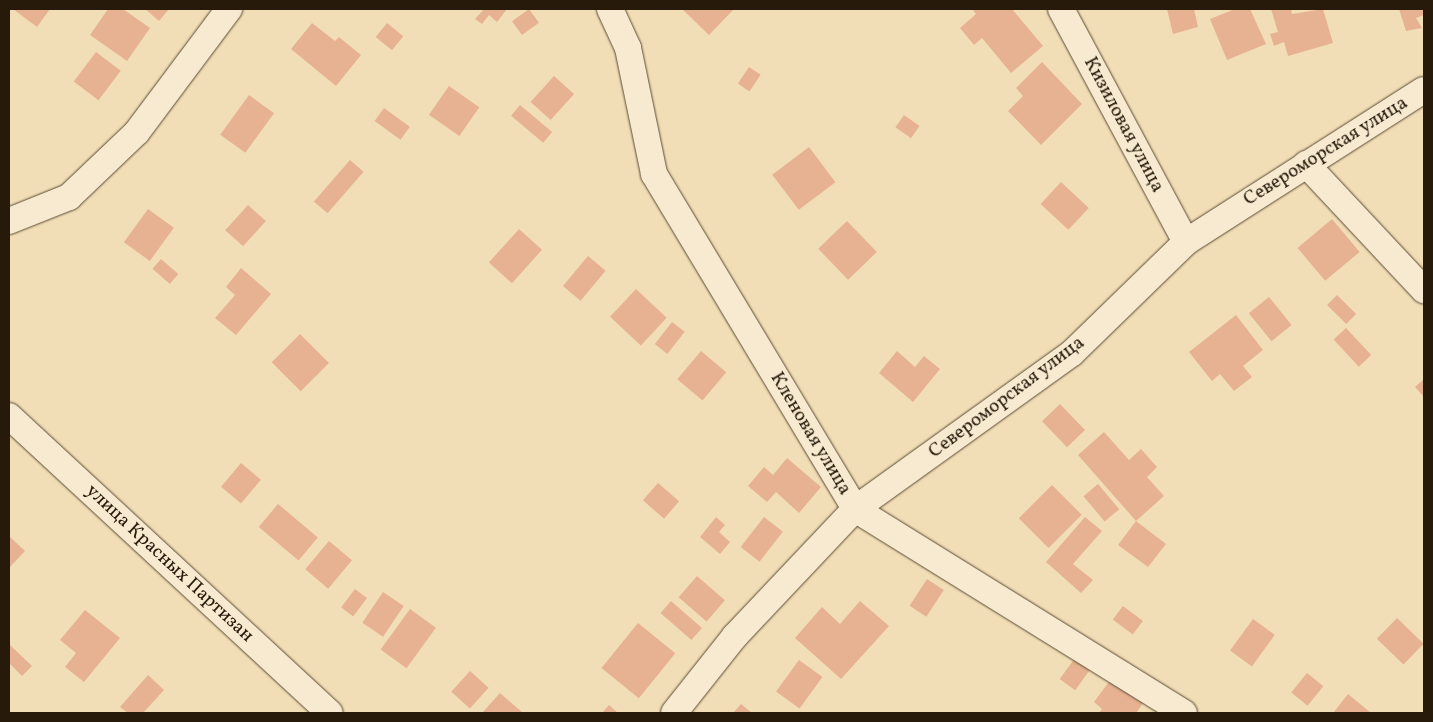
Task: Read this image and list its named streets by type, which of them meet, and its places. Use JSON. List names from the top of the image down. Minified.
{"streets":{"street":["Кизиловая улица","Североморская улица","Кленовая улица","улица Красных Партизан"]},"crossings":[["Кизиловая улица","Североморская улица"],["Североморская улица","Кленовая улица"]]}
